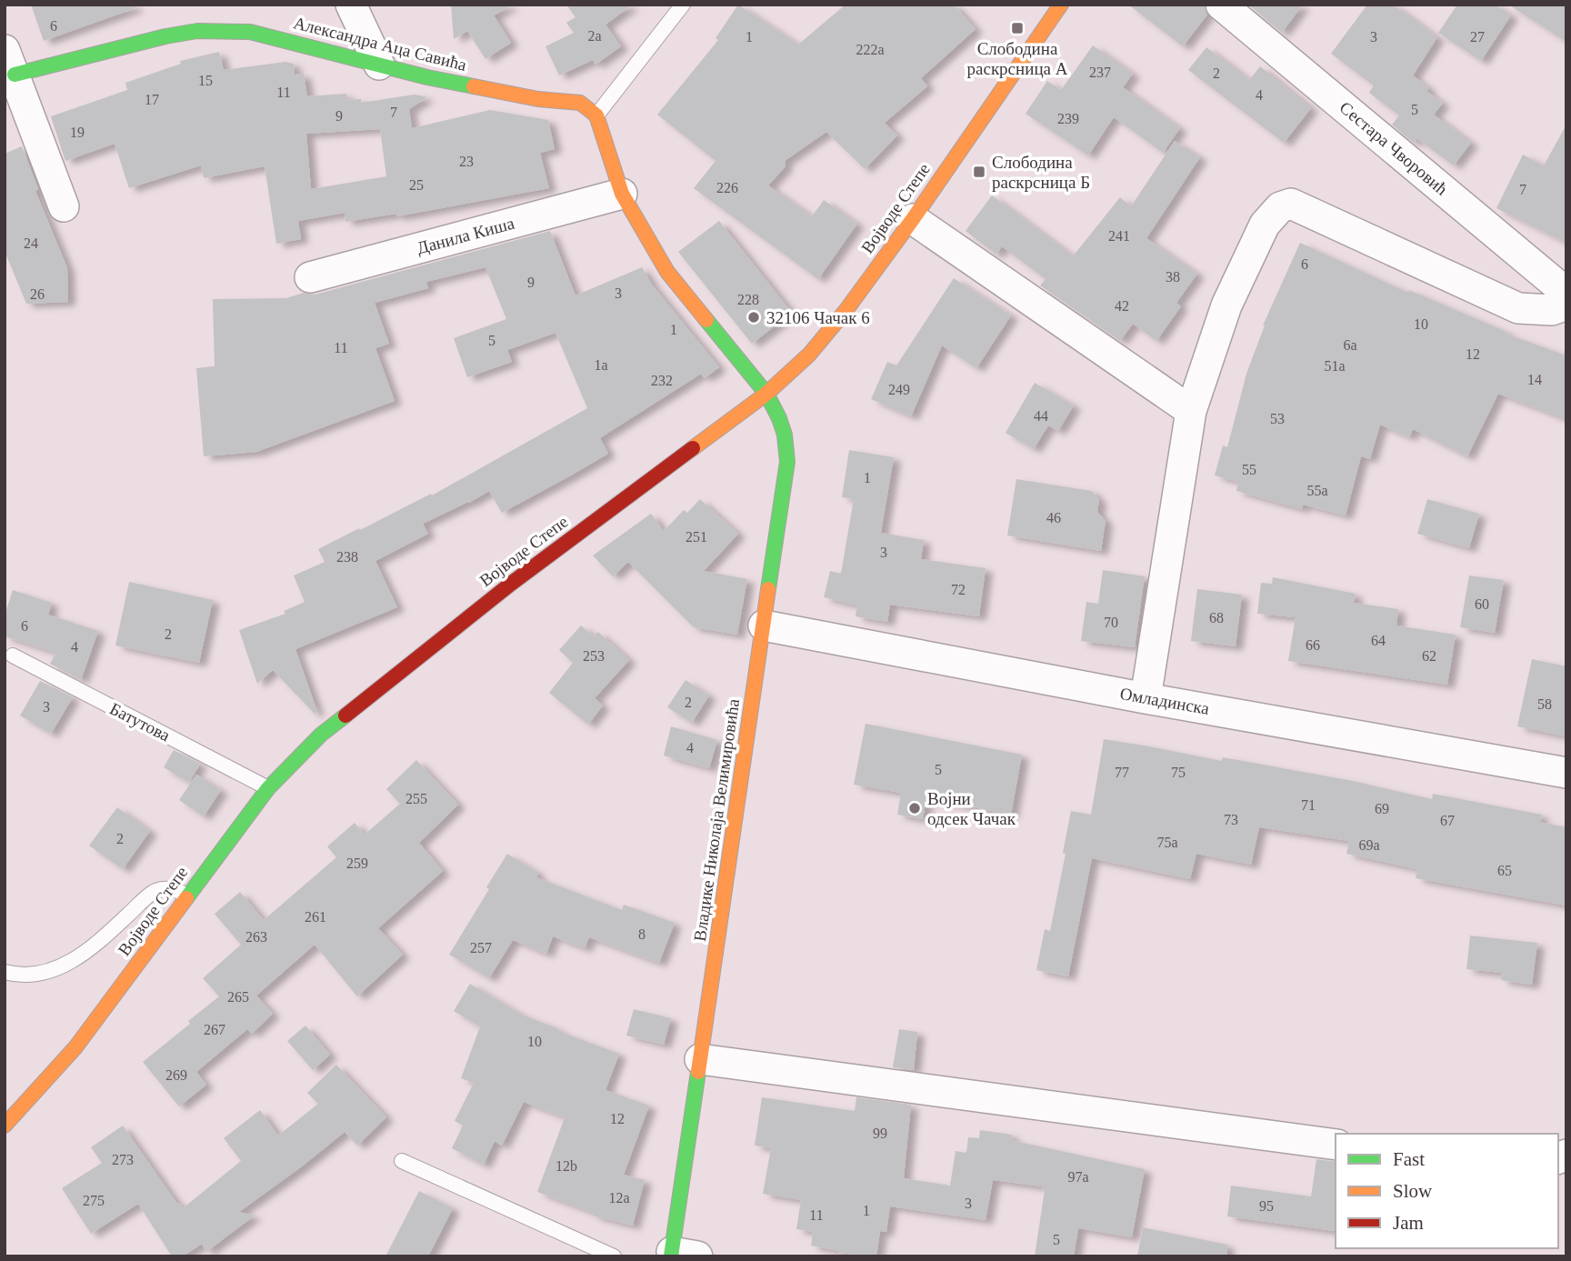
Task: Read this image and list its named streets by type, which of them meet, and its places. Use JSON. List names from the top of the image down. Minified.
{"streets":{"street":["Александра Аца Савића","Сестара Чворовић","Војводе Степе","Данила Киша","Омладинска","Владике Николаја Велимировића"],"lane":["Батутова"]},"crossings":[["Војводе Степе","Батутова"],["Војводе Степе","Владике Николаја Велимировића"],["Омладинска","Владике Николаја Велимировића"]],"places":{"transit":["Слободина раскрсница А","Слободина раскрсница Б"],"other":["32106 Чачак 6","Војни одсек Чачак"]},"house_numbers":["6","2a","1","3","27","222a","237","2","15","11","4","17","5","7","9","239","19","23","25","226","7","241","24","6","38","9","3","26","228","42","10","1","5","6a","11","12","1a","51a","14","232","249","44","53","55","1","55a","46","251","3","238","72","60","68","70","6","2","64","66","4","253","62","2","58","3","4","5","77","75","255","71","69","73","67","2","75a","69a","259","65","261","8","263","257","265","267","10","269","12","99","273","12b","97a","12a","275","3","95","1","11","5"],"legend":["Fast","Slow","Jam"]}
